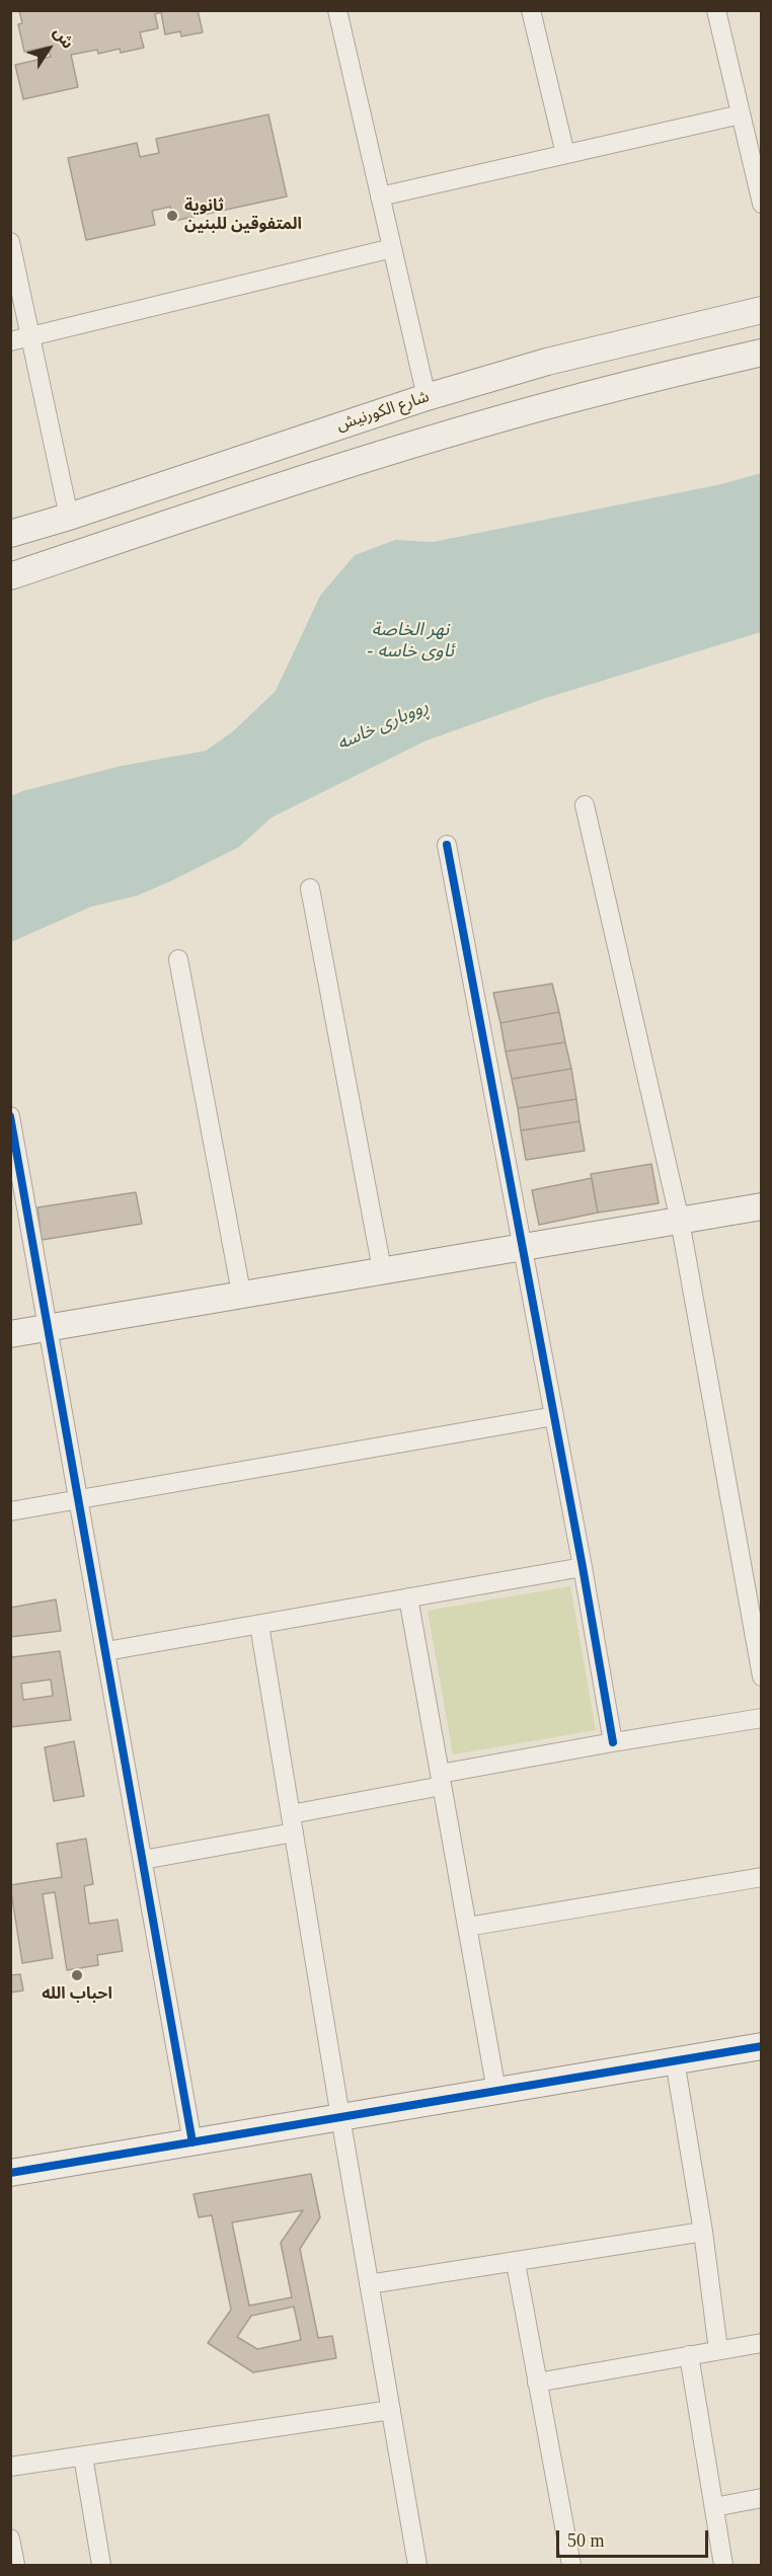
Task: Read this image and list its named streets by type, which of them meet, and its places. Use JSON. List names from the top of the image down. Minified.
{"streets":{"main road":["شارع الكورنيش"]},"water":["نهر الخاصة - ئاوی خاسە","ڕووباری خاسە"],"places":["ثانوية المتفوقين للبنين","احباب الله"],"scale_bar":"50 m","north":"top right"}
